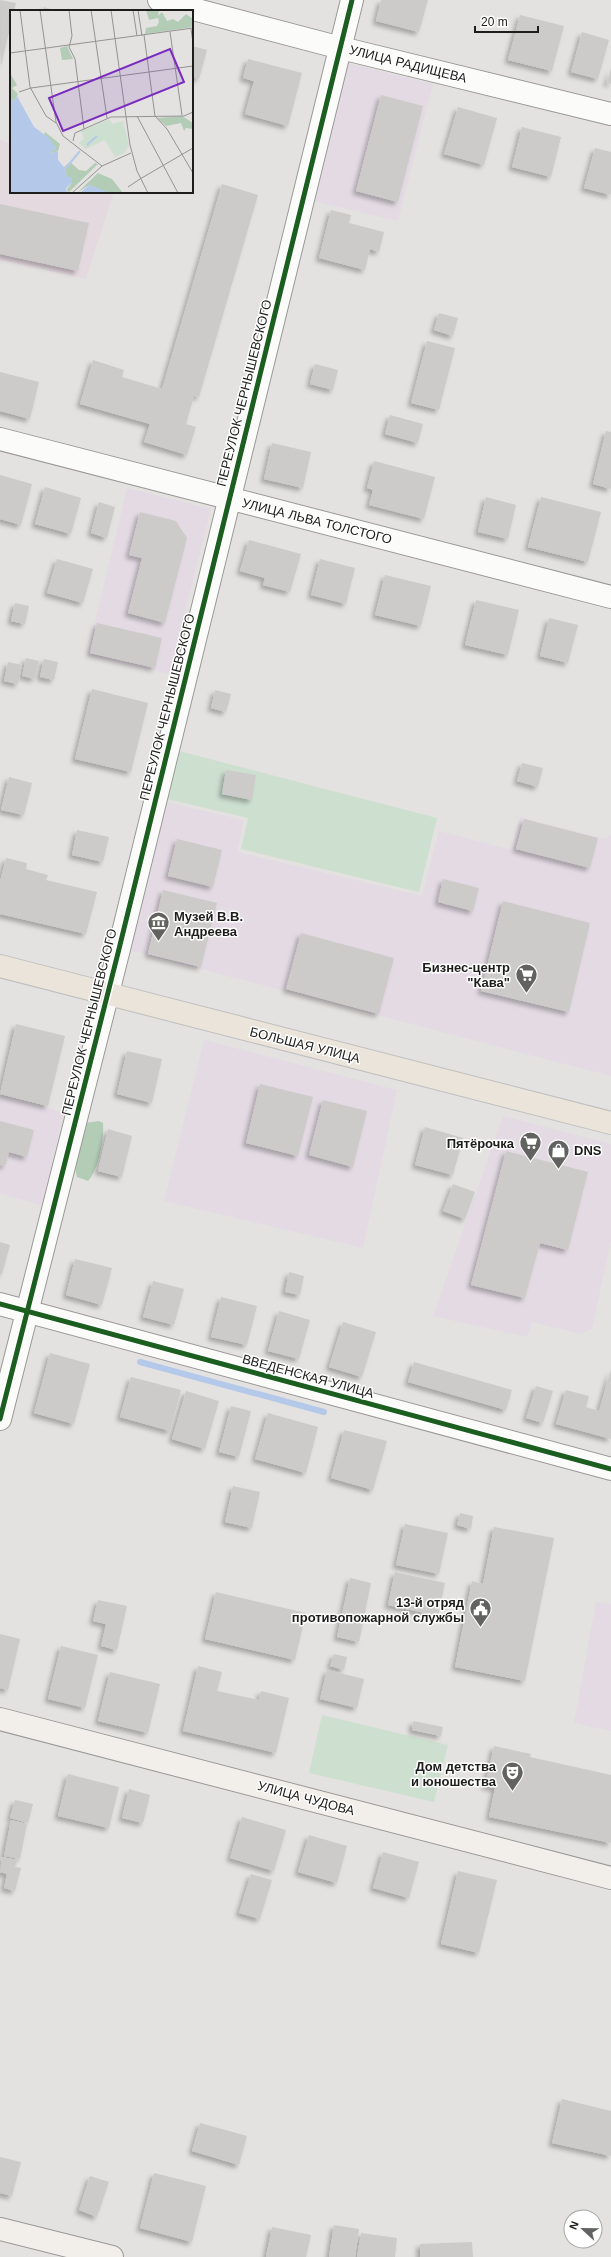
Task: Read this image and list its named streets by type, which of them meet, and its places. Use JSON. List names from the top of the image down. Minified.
{"streets":{"main road":["БОЛЬШАЯ УЛИЦА"],"street":["УЛИЦА РАДИЩЕВА","ПЕРЕУЛОК ЧЕРНЫШЕВСКОГО","УЛИЦА ЛЬВА ТОЛСТОГО","ВВЕДЕНСКАЯ УЛИЦА","УЛИЦА ЧУДОВА"]},"crossings":[["УЛИЦА РАДИЩЕВА","ПЕРЕУЛОК ЧЕРНЫШЕВСКОГО"],["ПЕРЕУЛОК ЧЕРНЫШЕВСКОГО","УЛИЦА ЛЬВА ТОЛСТОГО"],["ПЕРЕУЛОК ЧЕРНЫШЕВСКОГО","БОЛЬШАЯ УЛИЦА"],["ПЕРЕУЛОК ЧЕРНЫШЕВСКОГО","ВВЕДЕНСКАЯ УЛИЦА"]],"places":{"museum":["Музей В.В. Андреева"],"supermarket":["Бизнес-центр \"Кава\"","Пятёрочка"],"shop":["DNS"],"public building":["13-й отряд противопожарной службы"],"theatre":["Дом детства и юношества"]},"scale_bar":"20 m","north":"left"}
